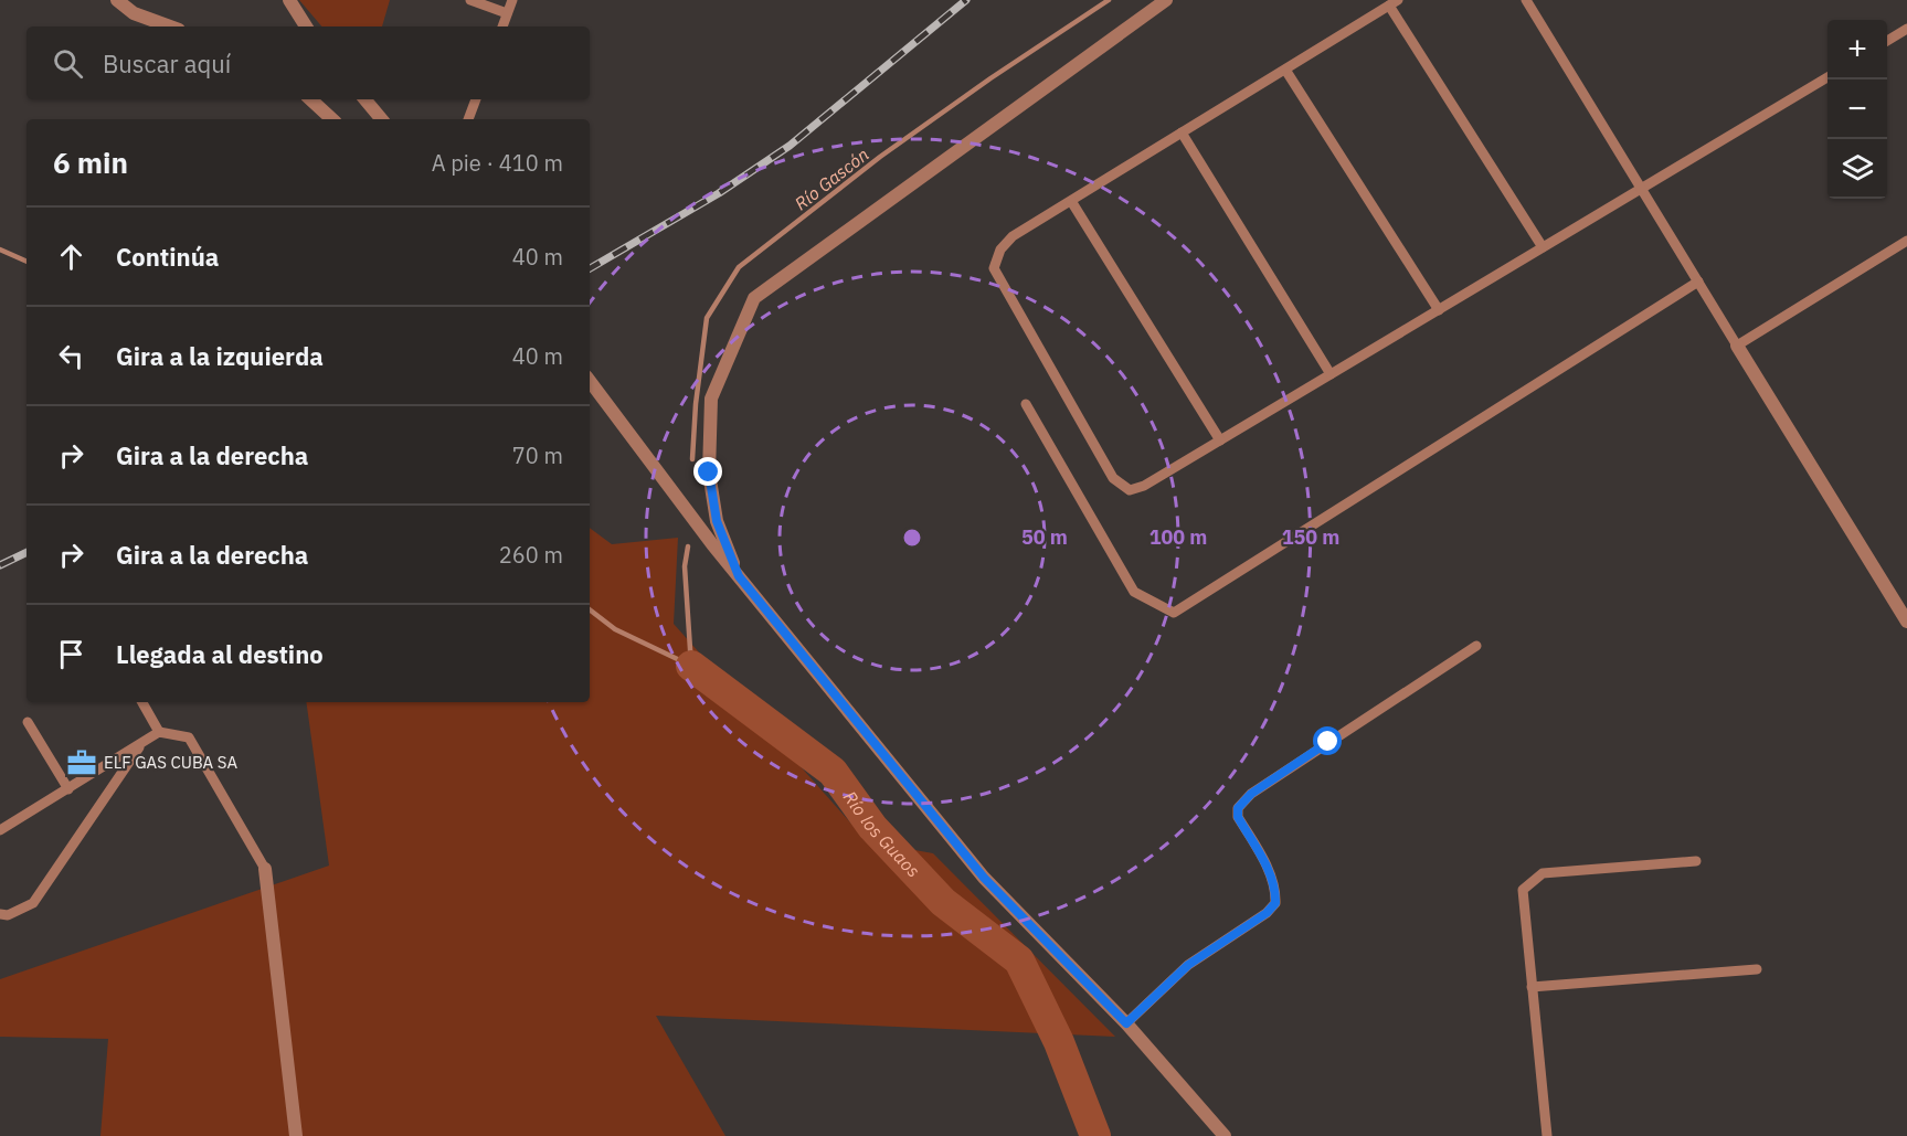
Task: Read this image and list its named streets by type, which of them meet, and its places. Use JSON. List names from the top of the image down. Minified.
{"water":["Río Gascón","Río los Guaos"],"places":{"office":["ELF GAS CUBA SA"]},"page":{"map_buttons":["+","−"],"search":"Buscar aquí","heading":["6 min","A pie · 410 m"],"list":[["Continúa","40 m"],["Gira a la izquierda","40 m"],["Gira a la derecha","70 m"],["Gira a la derecha","260 m"],"Llegada al destino"]},"rings":["50 m","100 m","150 m"]}
